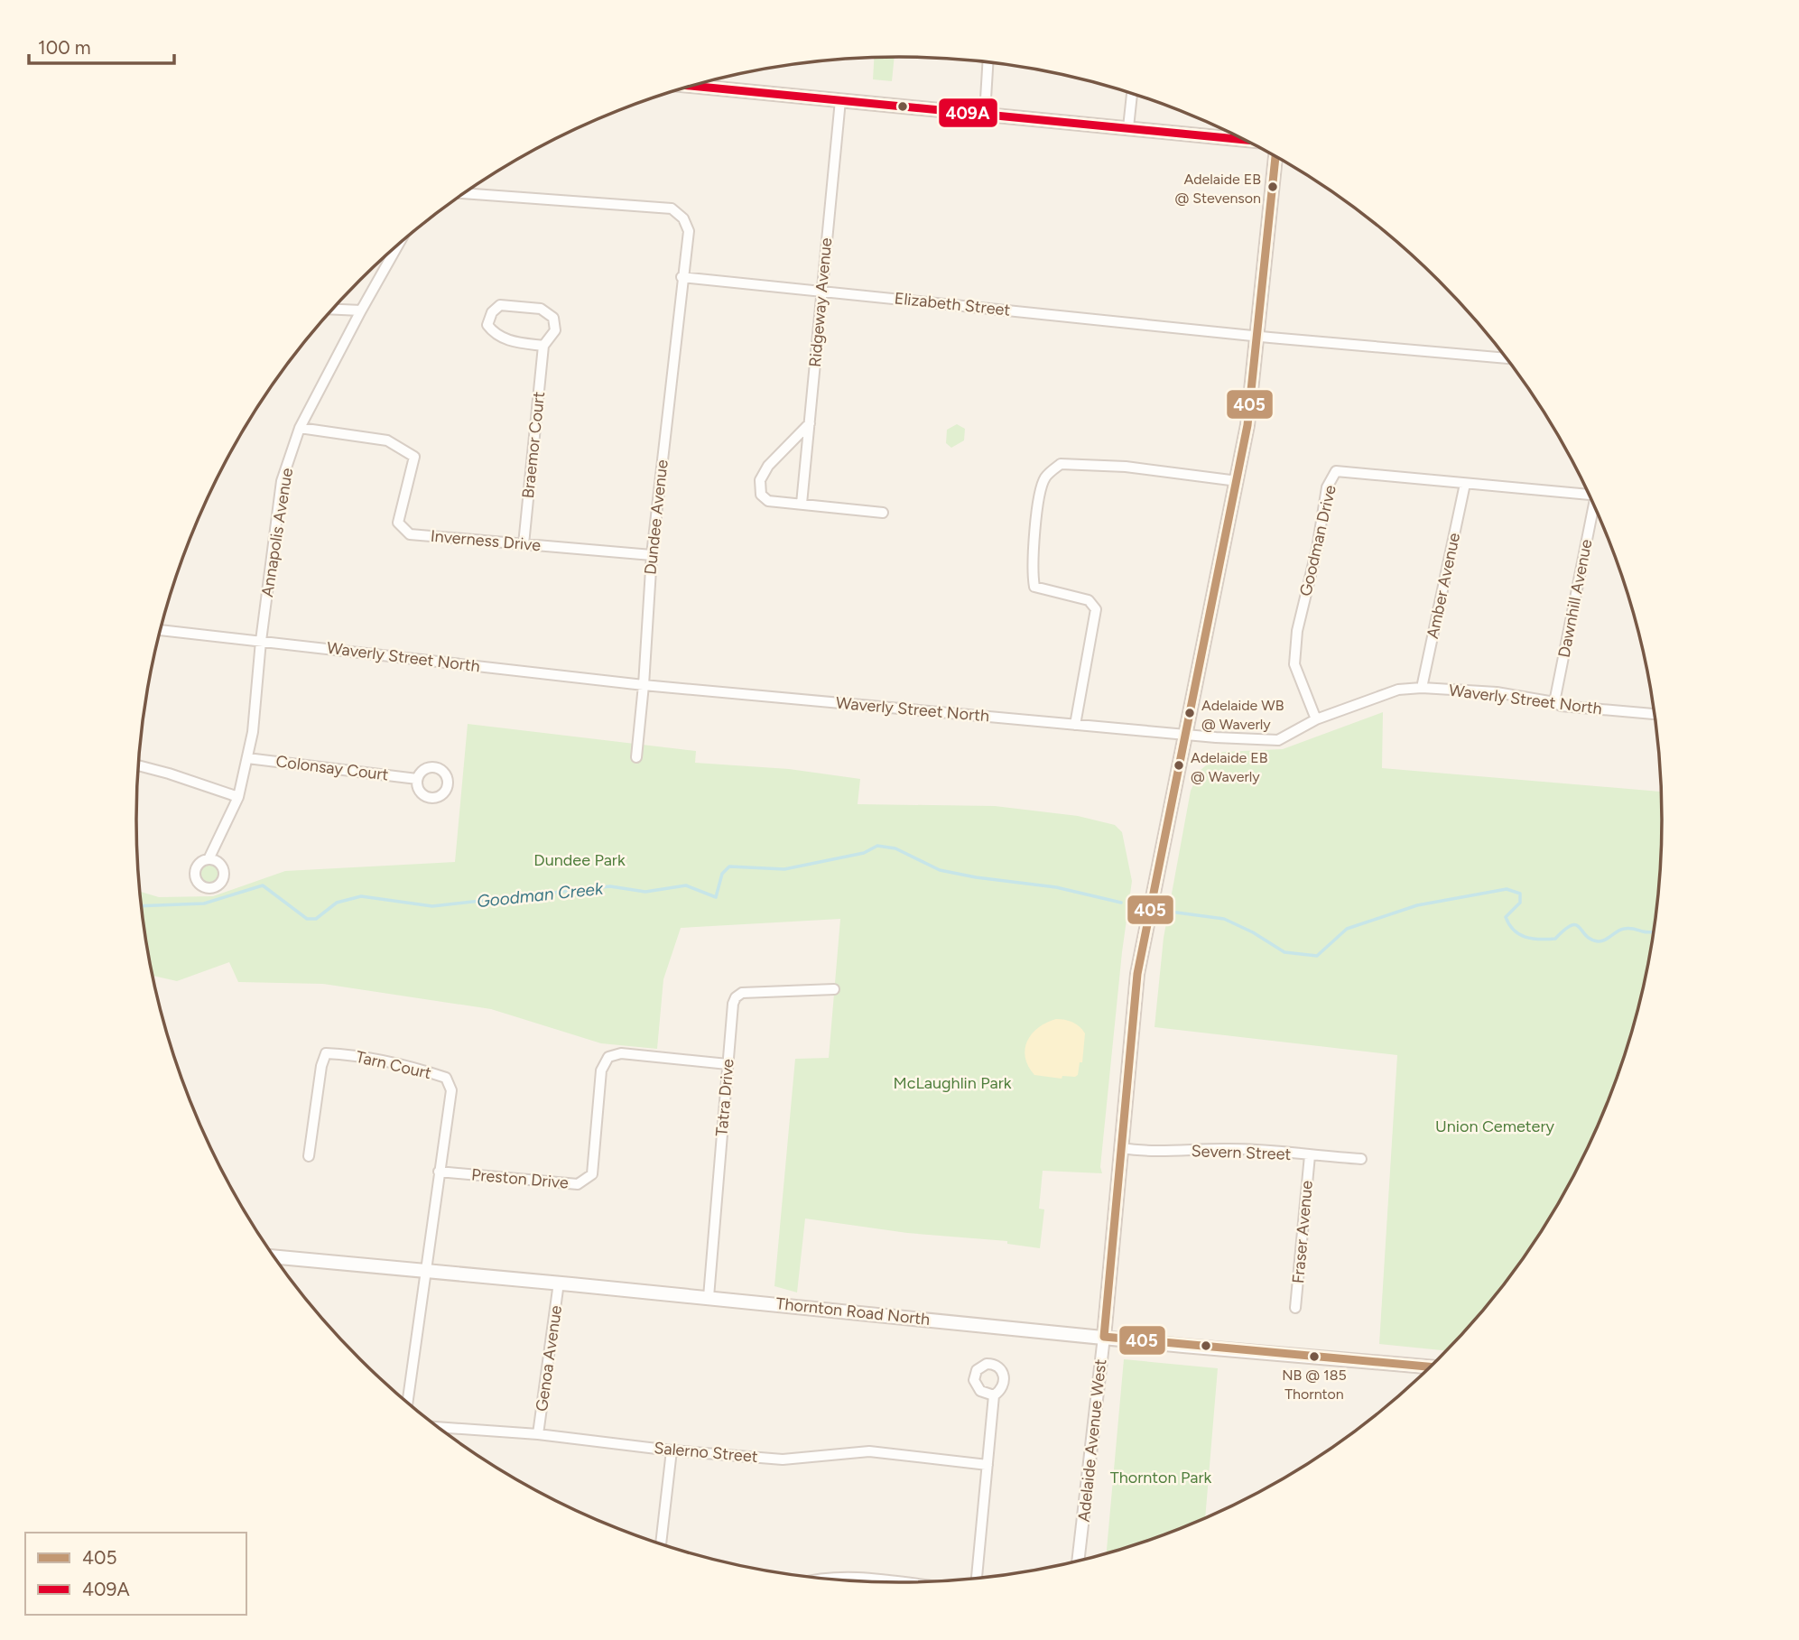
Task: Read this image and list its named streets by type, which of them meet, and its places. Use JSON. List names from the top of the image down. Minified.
{"streets":{"main road":["Thornton Road North","Adelaide Avenue West"],"street":["Ridgeway Avenue","Elizabeth Street","Braemor Court","Dundee Avenue","Annapolis Avenue","Inverness Drive","Goodman Drive","Amber Avenue","Dawnhill Avenue","Waverly Street North","Colonsay Court","Tarn Court","Tatra Drive","Severn Street","Preston Drive","Fraser Avenue","Genoa Avenue","Salerno Street"]},"crossings":[["Ridgeway Avenue","Elizabeth Street"],["Elizabeth Street","Dundee Avenue"],["Elizabeth Street","Adelaide Avenue West"],["Braemor Court","Inverness Drive"],["Dundee Avenue","Inverness Drive"],["Dundee Avenue","Waverly Street North"],["Annapolis Avenue","Inverness Drive"],["Annapolis Avenue","Waverly Street North"],["Annapolis Avenue","Colonsay Court"],["Goodman Drive","Amber Avenue"],["Goodman Drive","Waverly Street North"],["Amber Avenue","Waverly Street North"],["Dawnhill Avenue","Waverly Street North"],["Waverly Street North","Adelaide Avenue West"],["Tarn Court","Preston Drive"],["Tarn Court","Thornton Road North"],["Tatra Drive","Preston Drive"],["Tatra Drive","Thornton Road North"],["Severn Street","Fraser Avenue"],["Severn Street","Adelaide Avenue West"],["Thornton Road North","Genoa Avenue"],["Thornton Road North","Adelaide Avenue West"],["Genoa Avenue","Salerno Street"]],"water":["Goodman Creek"],"parks":["Dundee Park","McLaughlin Park","Union Cemetery","Thornton Park"],"places":["Adelaide EB @ Stevenson","Adelaide WB @ Waverly","Adelaide EB @ Waverly","NB @ 185 Thornton"],"lines":["transit line 409A","transit line 405"],"legend":["405","409A"],"scale_bar":"100 m"}
